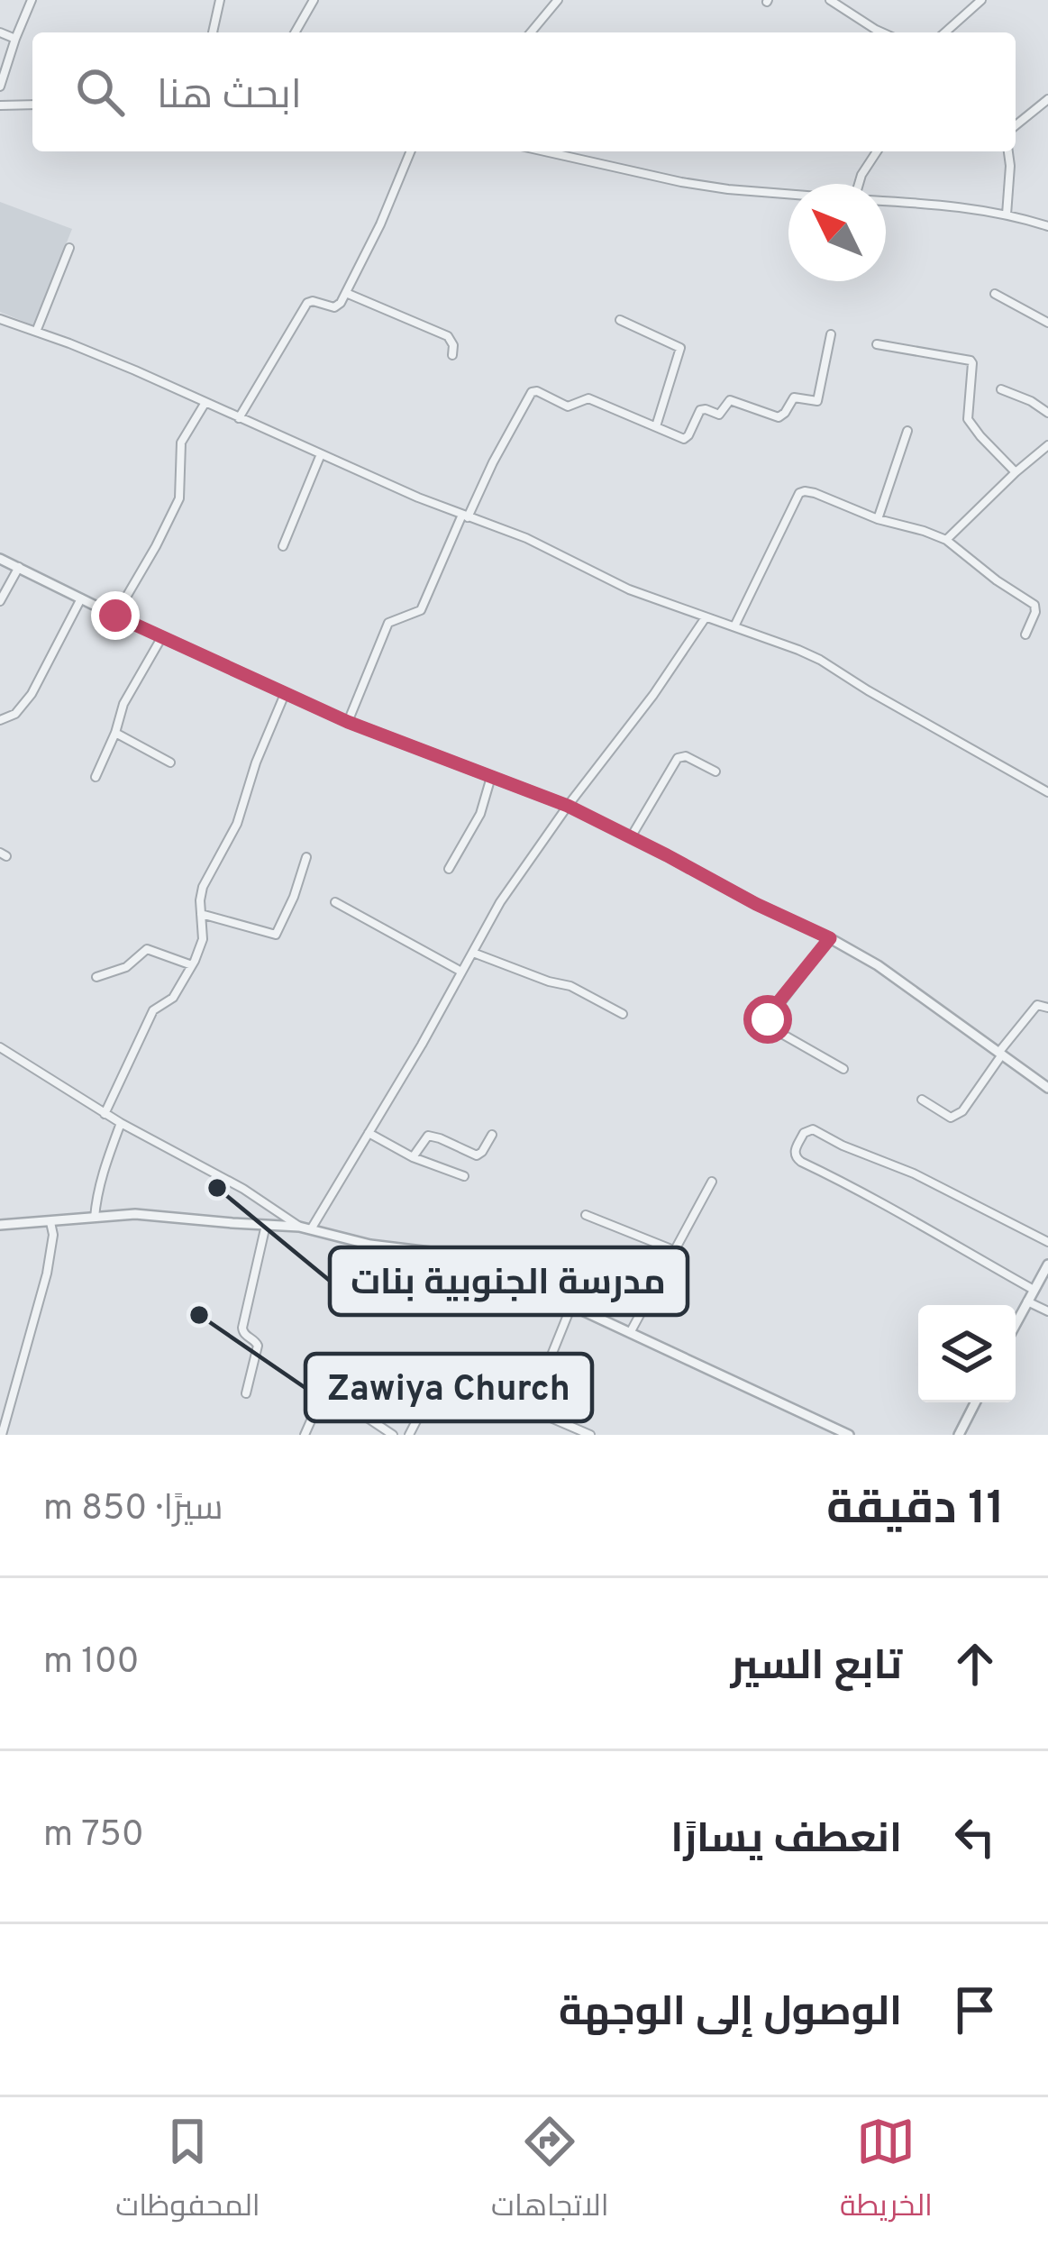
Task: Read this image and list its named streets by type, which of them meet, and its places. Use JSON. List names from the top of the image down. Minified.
{"places":["مدرسة الجنوبية بنات","Zawiya Church"],"north":"top left","page":{"search":"ابحث هنا","heading":["11 دقيقة","سيرًا · 850 m"],"list":[["تابع السير","100 m"],["انعطف يسارًا","750 m"],"الوصول إلى الوجهة"],"nav":["الخريطة","الاتجاهات","المحفوظات"]}}
